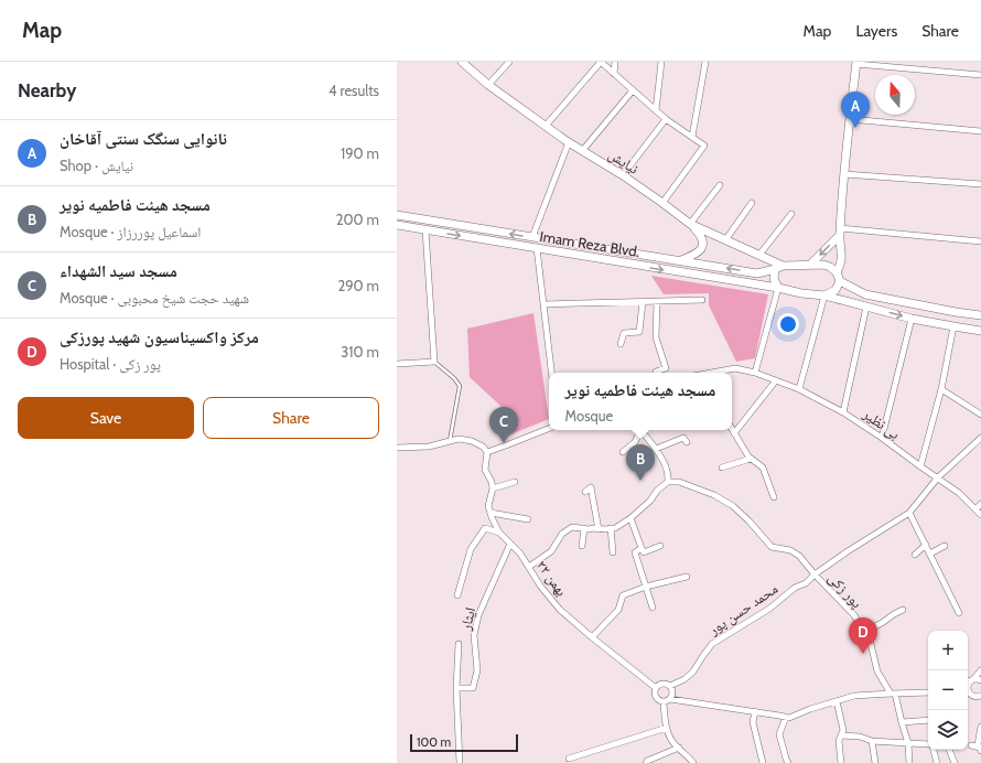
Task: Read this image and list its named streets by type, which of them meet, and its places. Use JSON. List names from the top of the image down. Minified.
{"streets":{"main road":["نیایش","Imam Reza Blvd."],"street":["بی نظیر","۲۲ بهمن","پور زکی","محمد حسن پور","ایثار"]},"crossings":[["نیایش","Imam Reza Blvd."],["بی نظیر","محمد حسن پور"],["۲۲ بهمن","محمد حسن پور"],["۲۲ بهمن","ایثار"],["پور زکی","محمد حسن پور"]],"scale_bar":"100 m","north":"top","page":{"header":"Map","nav":["Map","Layers","Share"],"heading":["Nearby","4 results"],"pins":["A","C","B","D"],"list":[{"mark":"A","name":"نانوایی سنگک سنتی آقاخان","note":"Shop · نیایش","value":"190 m"},{"mark":"B","name":"مسجد هیئت فاطمیه نویر","note":"Mosque · اسماعیل پوررزاز","value":"200 m"},{"mark":"C","name":"مسجد سید الشهداء","note":"Mosque · شهید حجت شیخ محبوبی","value":"290 m"},{"mark":"D","name":"مرکز واکسیناسیون شهید پورزکی","note":"Hospital · پور زکی","value":"310 m"}],"popup":["مسجد هیئت فاطمیه نویر","Mosque"],"buttons":["Save","Share"],"map_buttons":["+","−"],"scale":"100 m"}}
